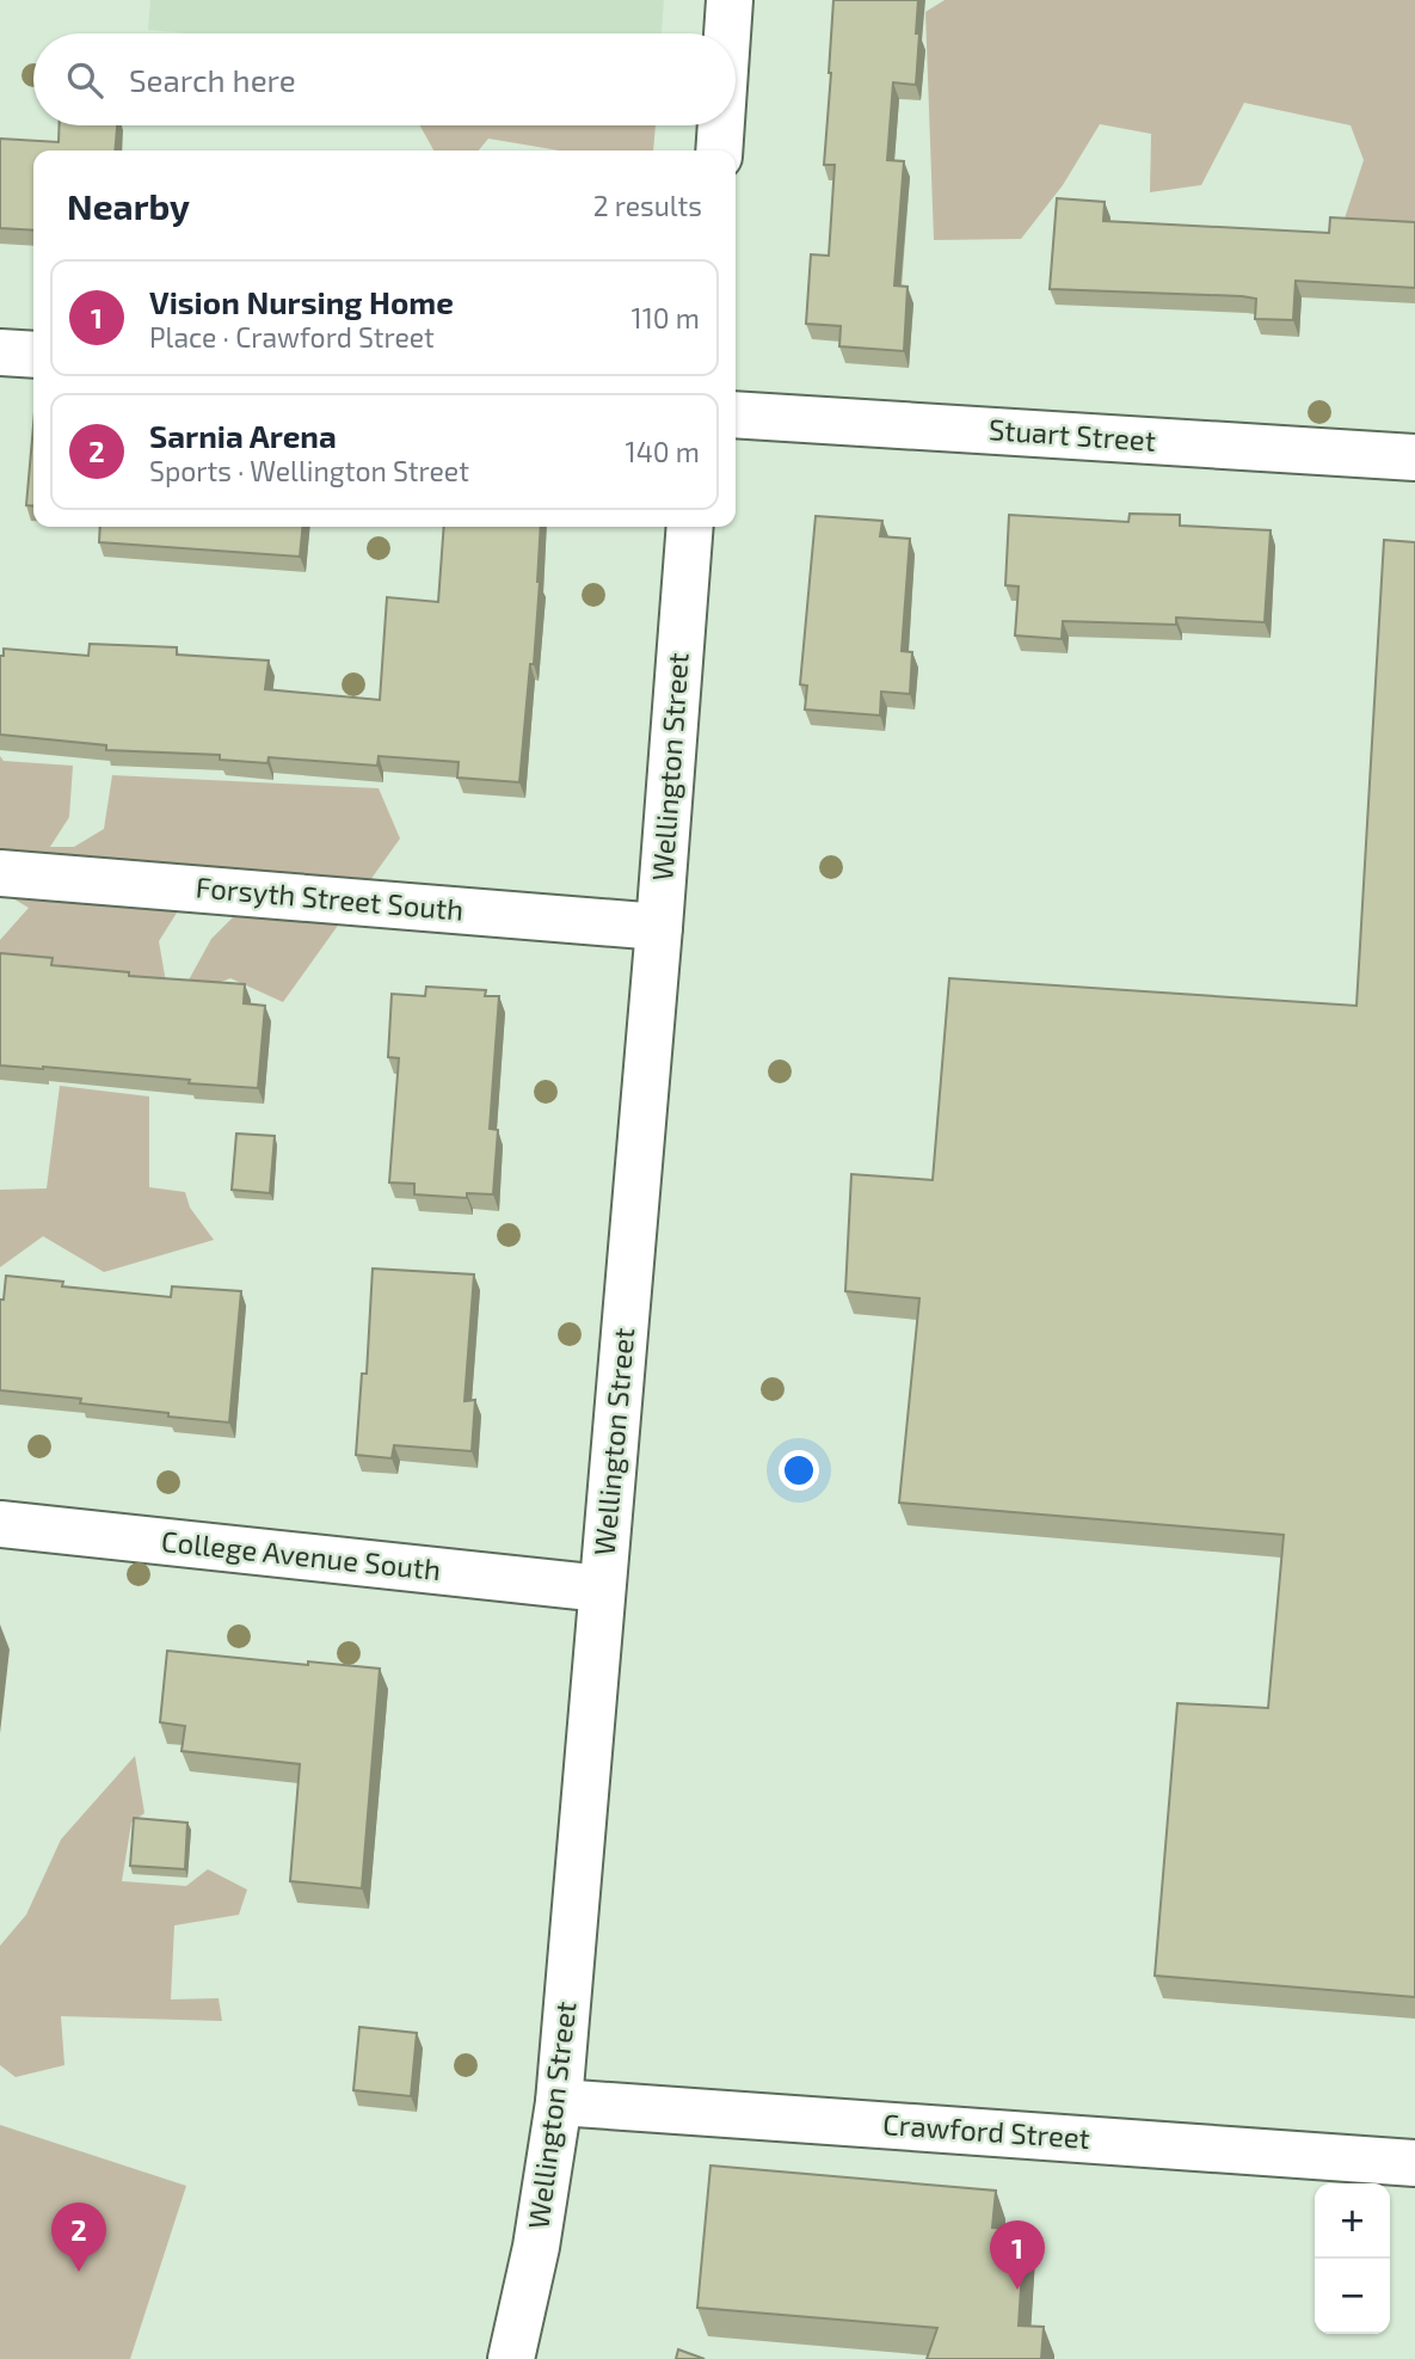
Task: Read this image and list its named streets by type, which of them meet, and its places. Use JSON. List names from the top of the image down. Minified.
{"streets":{"street":["Stuart Street","Wellington Street","Forsyth Street South","College Avenue South","Crawford Street"]},"crossings":[["Wellington Street","Forsyth Street South"],["Wellington Street","College Avenue South"],["Wellington Street","Crawford Street"]],"page":{"search":"Search here","heading":["Nearby","2 results"],"list":[{"mark":"1","name":"Vision Nursing Home","note":"Place · Crawford Street","value":"110 m"},{"mark":"2","name":"Sarnia Arena","note":"Sports · Wellington Street","value":"140 m"}],"map_buttons":["+","−"],"pins":["2","1"]}}
